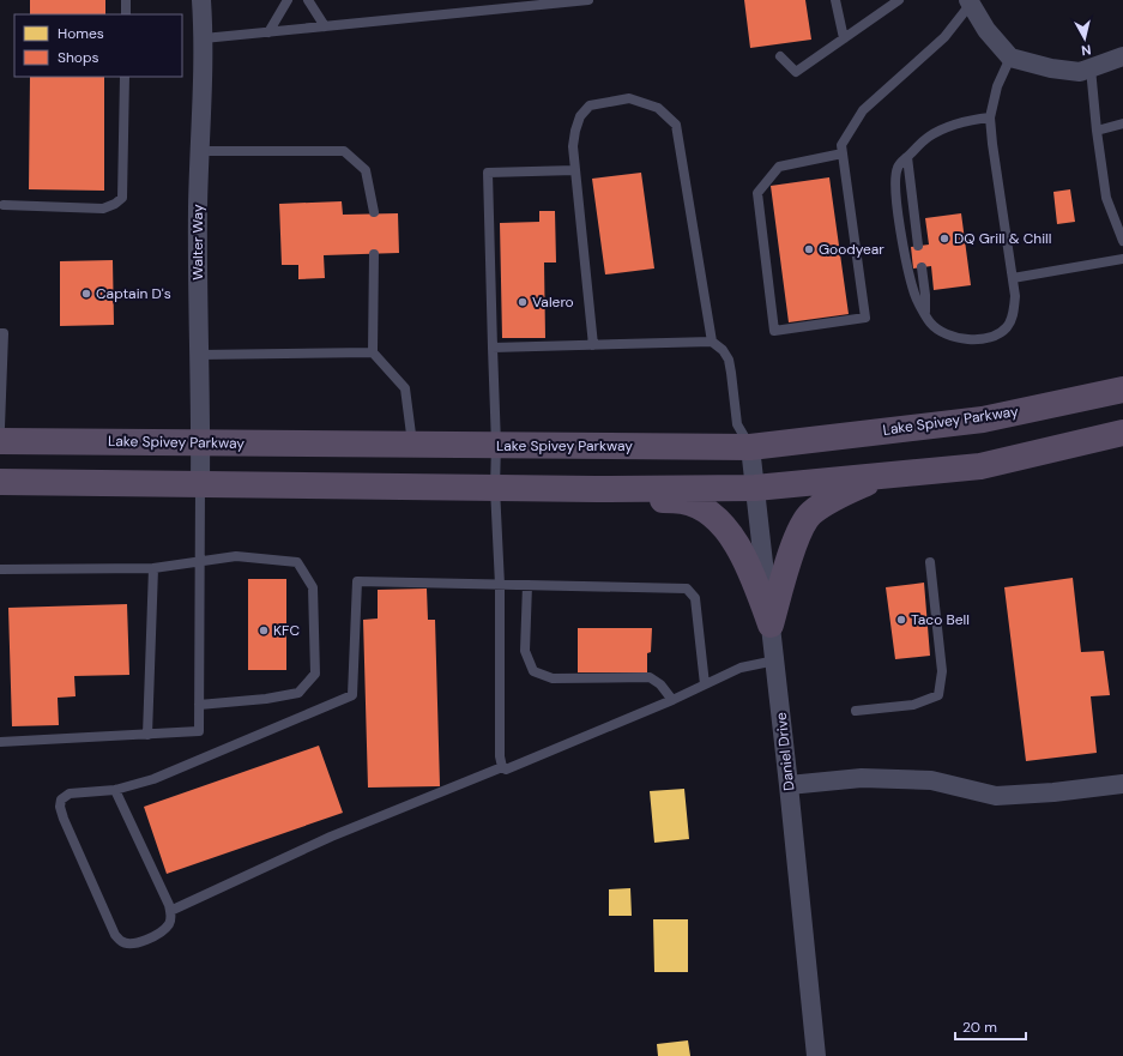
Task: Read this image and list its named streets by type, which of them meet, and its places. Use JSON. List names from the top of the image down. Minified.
{"streets":{"highway":["Lake Spivey Parkway"],"street":["Walter Way","Daniel Drive"]},"crossings":[["Walter Way","Lake Spivey Parkway"],["Lake Spivey Parkway","Daniel Drive"]],"places":["DQ Grill & Chill","Goodyear","Captain D's","Valero","Taco Bell","KFC"],"legend":["Homes","Shops"],"scale_bar":"20 m","north":"bottom"}
